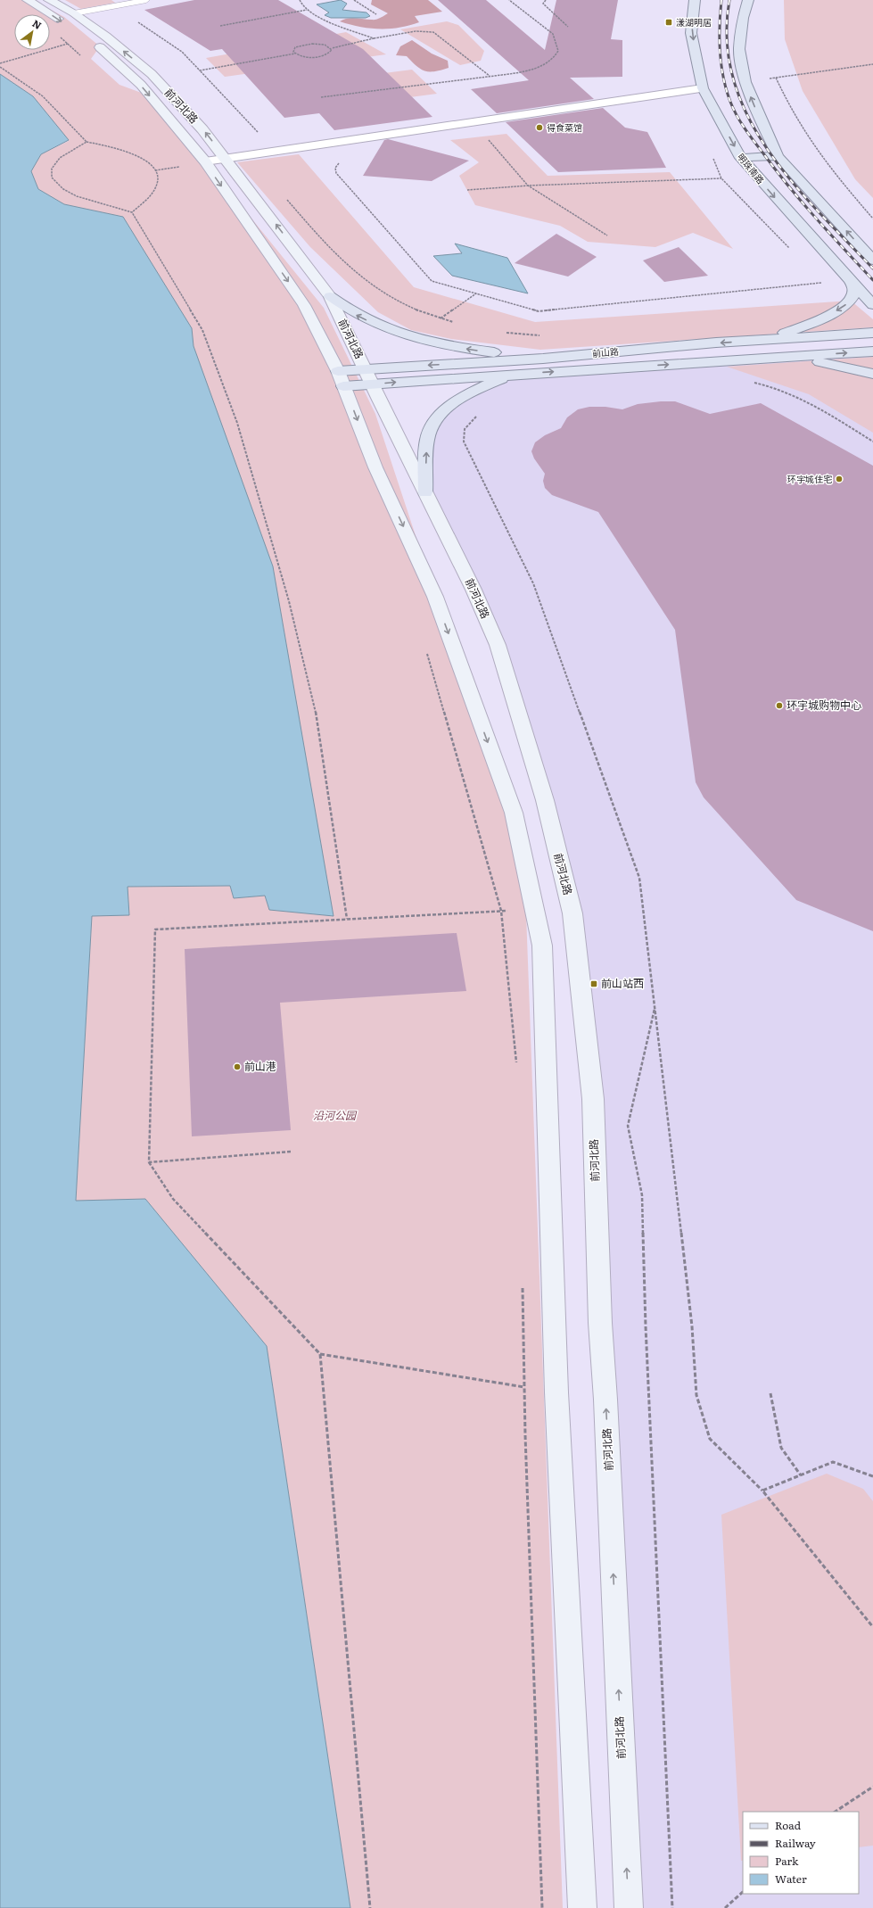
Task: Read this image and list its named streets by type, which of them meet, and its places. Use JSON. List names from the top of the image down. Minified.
{"streets":{"main road":["前河北路","明珠南路","前山路"]},"crossings":[["前河北路","前山路"]],"parks":["沿河公园"],"places":{"transit":["漾湖明居","前山站西"],"other":["得食菜馆","环宇城住宅","环宇城购物中心","前山港"]},"legend":["Road","Railway","Park","Water"],"north":"top right"}
